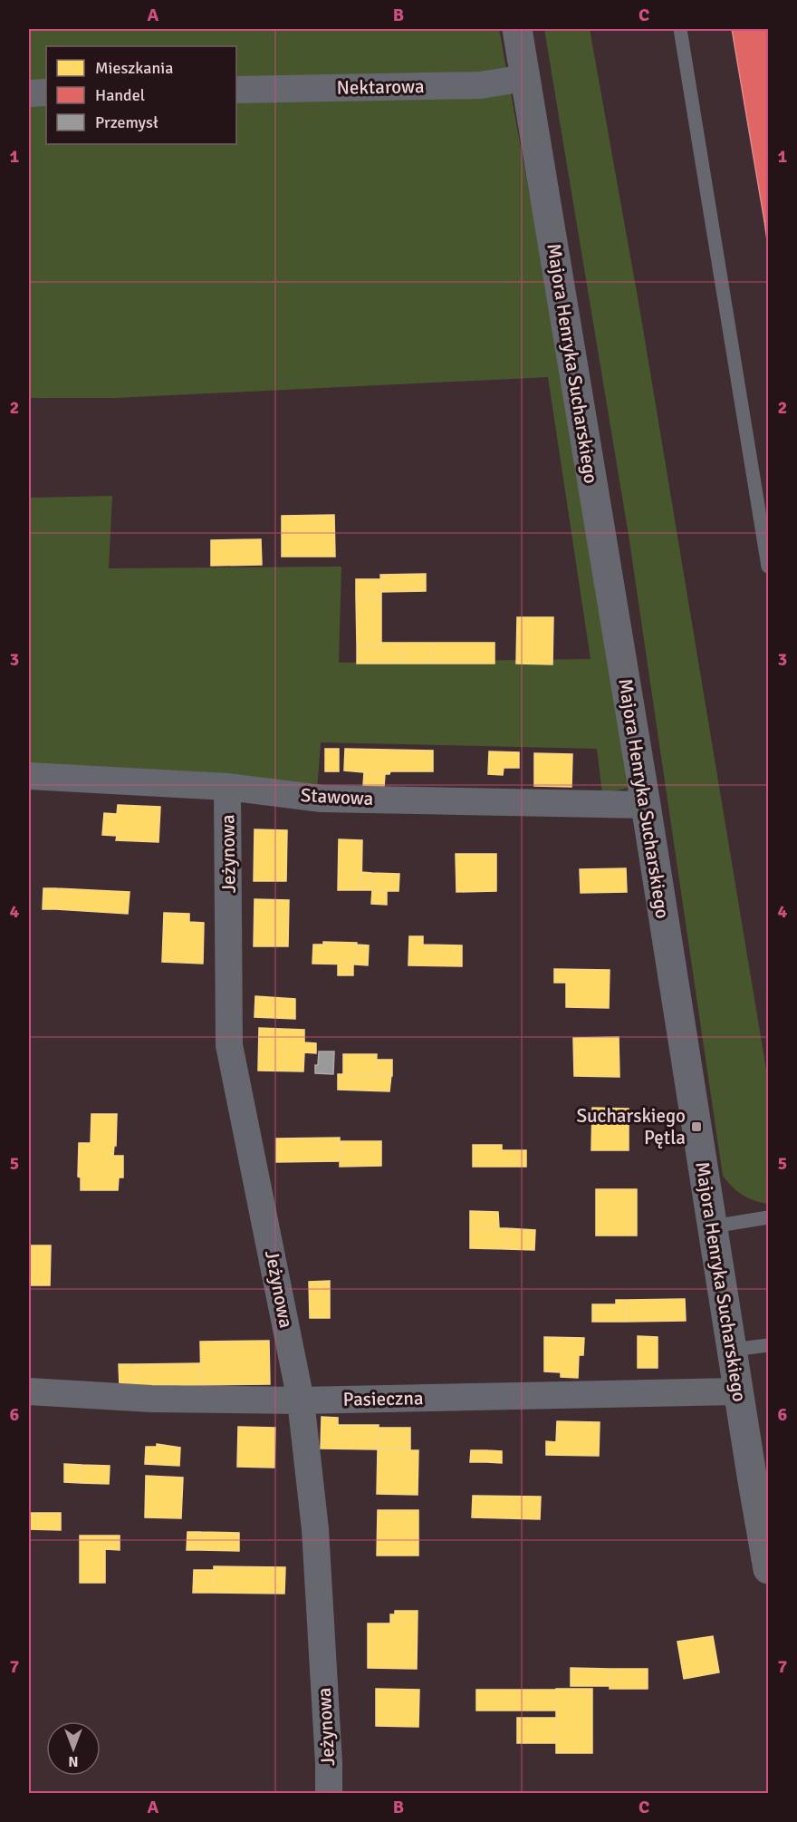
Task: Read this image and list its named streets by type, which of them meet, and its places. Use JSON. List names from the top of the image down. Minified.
{"streets":{"street":["Nektarowa","Majora Henryka Sucharskiego","Stawowa","Jeżynowa","Pasieczna"]},"crossings":[["Nektarowa","Majora Henryka Sucharskiego"],["Majora Henryka Sucharskiego","Stawowa"],["Majora Henryka Sucharskiego","Pasieczna"],["Stawowa","Jeżynowa"],["Jeżynowa","Pasieczna"]],"places":{"transit":["Sucharskiego Pętla"]},"legend":["Mieszkania","Handel","Przemysł"],"north":"bottom","grid":{"columns":["A","B","C"],"rows":["1","2","3","4","5","6","7"]}}
